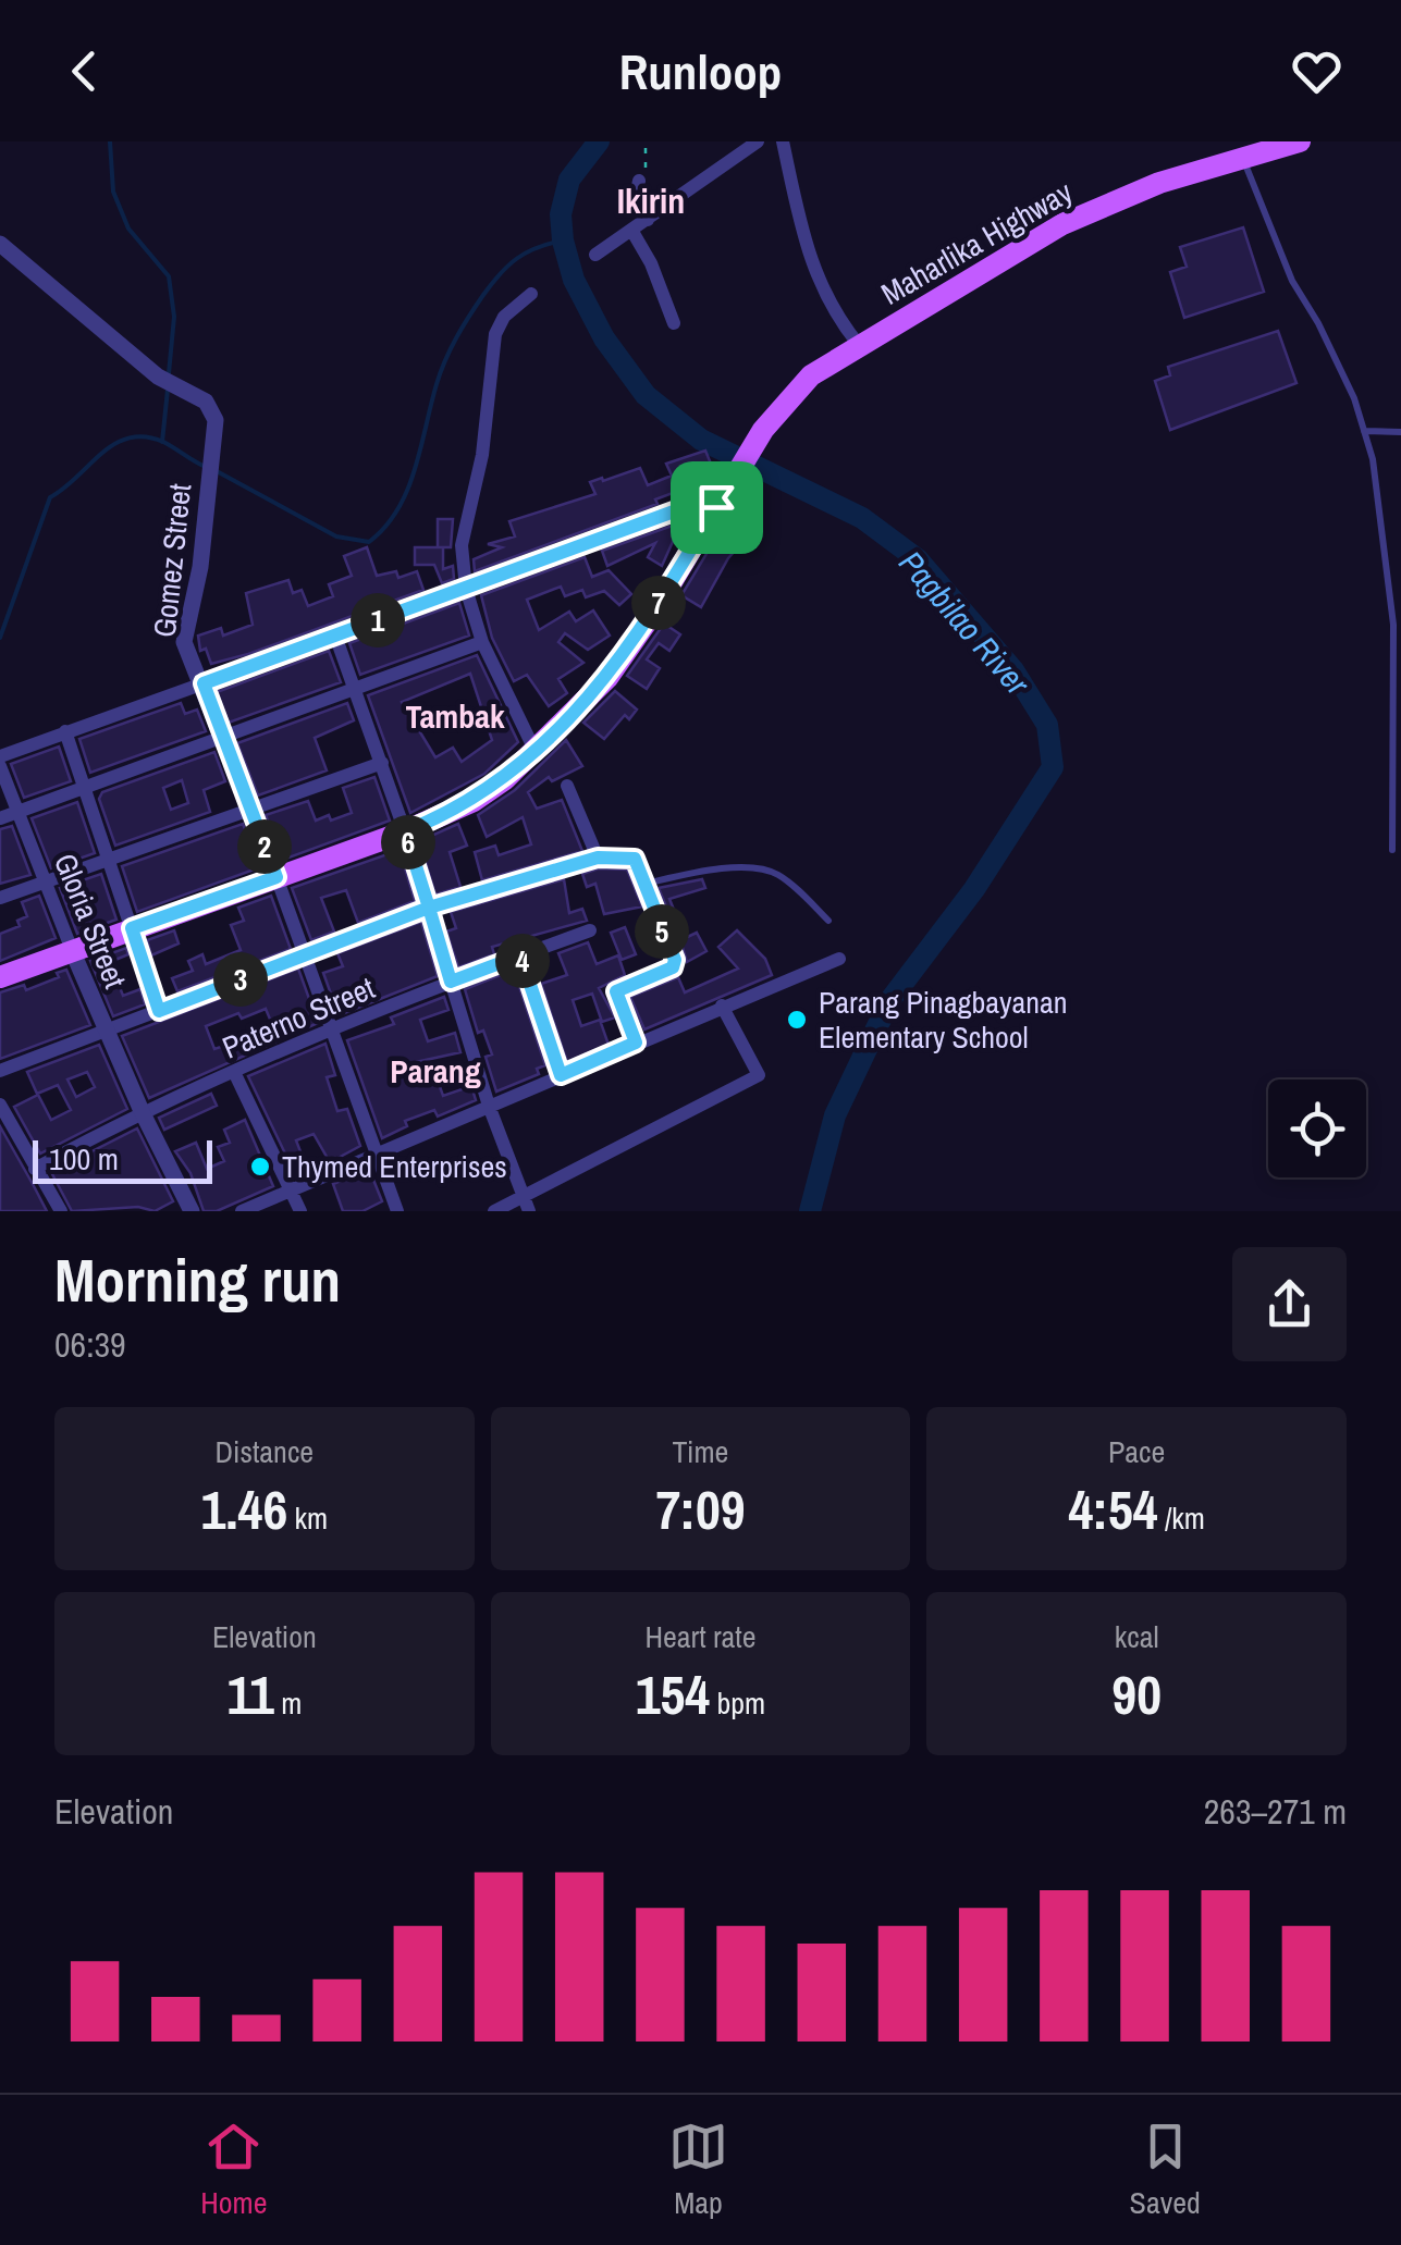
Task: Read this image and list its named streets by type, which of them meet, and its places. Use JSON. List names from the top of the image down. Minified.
{"streets":{"main road":["Maharlika Highway"],"street":["Gomez Street","Gloria Street","Paterno Street"]},"crossings":[["Maharlika Highway","Gomez Street"],["Maharlika Highway","Gloria Street"],["Gomez Street","Paterno Street"],["Gloria Street","Paterno Street"]],"districts":["Ikirin","Tambak","Parang"],"water":["Pagbilao River"],"places":["Parang Pinagbayanan Elementary School","Thymed Enterprises"],"scale_bar":"100 m","page":{"header":"Runloop","pins":["7","1","6","2","5","4","3"],"scale":"100 m","heading":["Morning run","06:39"],"stats":[["Distance","1.46 km"],["Time","7:09"],["Pace","4:54 /km"],["Elevation","11 m"],["Heart rate","154 bpm"],["kcal","90"]],"chart":["Elevation","263–271 m"],"tabs":["Home","Map","Saved"]}}
